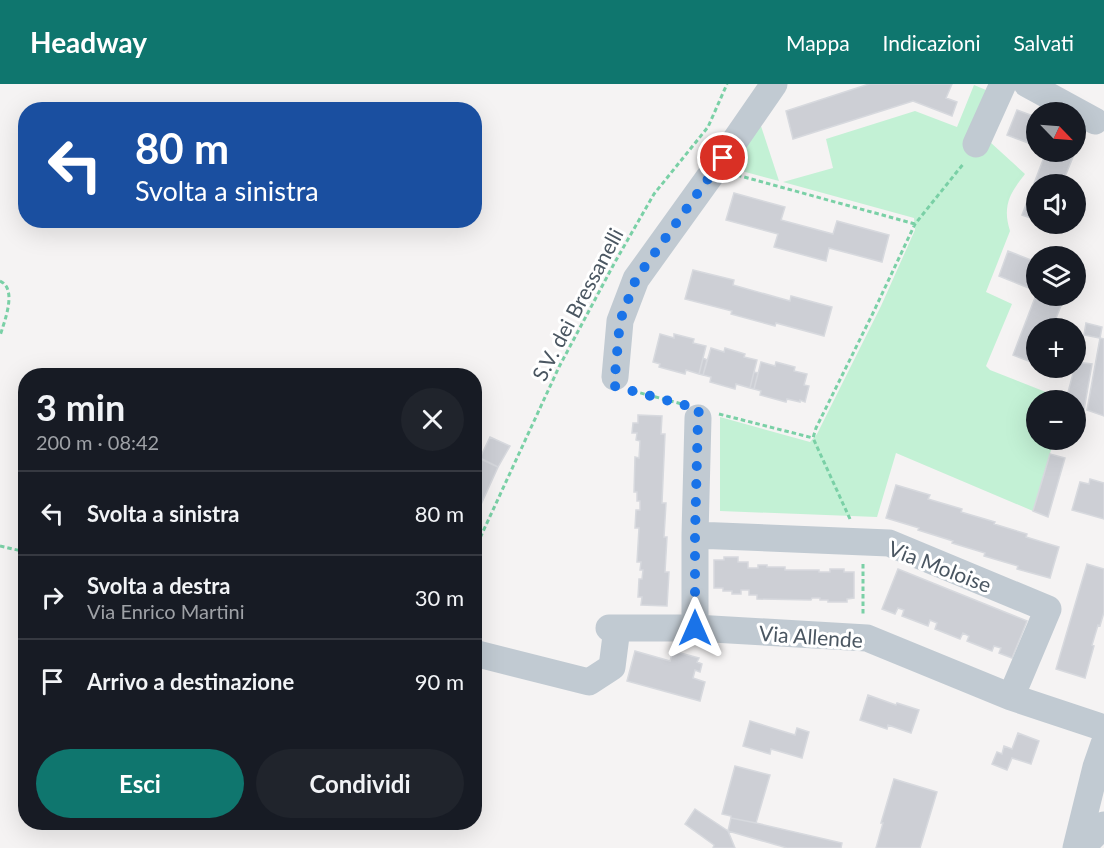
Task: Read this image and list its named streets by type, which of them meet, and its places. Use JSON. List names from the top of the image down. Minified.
{"streets":{"street":["Via Moloise","Via Allende"],"path":["S.V. dei Bressanelli"]},"crossings":[["Via Moloise","Via Allende"]],"north":"bottom right","page":{"header":"Headway","nav":["Mappa","Indicazioni","Salvati"],"map_buttons":["+","−"],"turn":["80 m","Svolta a sinistra"],"heading":["3 min","200 m · 08:42"],"list":[{"name":"Svolta a sinistra","value":"80 m"},{"name":"Svolta a destra","note":"Via Enrico Martini","value":"30 m"},{"name":"Arrivo a destinazione","value":"90 m"}],"buttons":["Esci","Condividi"]}}
